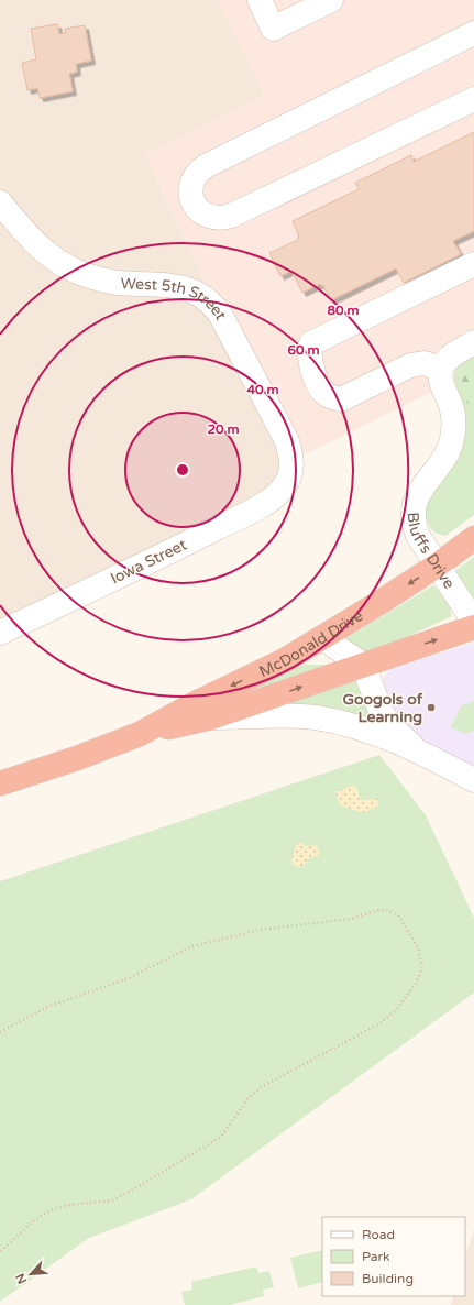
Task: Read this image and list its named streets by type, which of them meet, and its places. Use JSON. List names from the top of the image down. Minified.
{"streets":{"highway":["McDonald Drive"],"street":["West 5th Street","Bluffs Drive","Iowa Street"]},"crossings":[["West 5th Street","Iowa Street"],["Bluffs Drive","McDonald Drive"]],"places":["Googols of Learning"],"legend":["Road","Park","Building"],"north":"bottom left","rings":["80 m","60 m","40 m","20 m"]}
